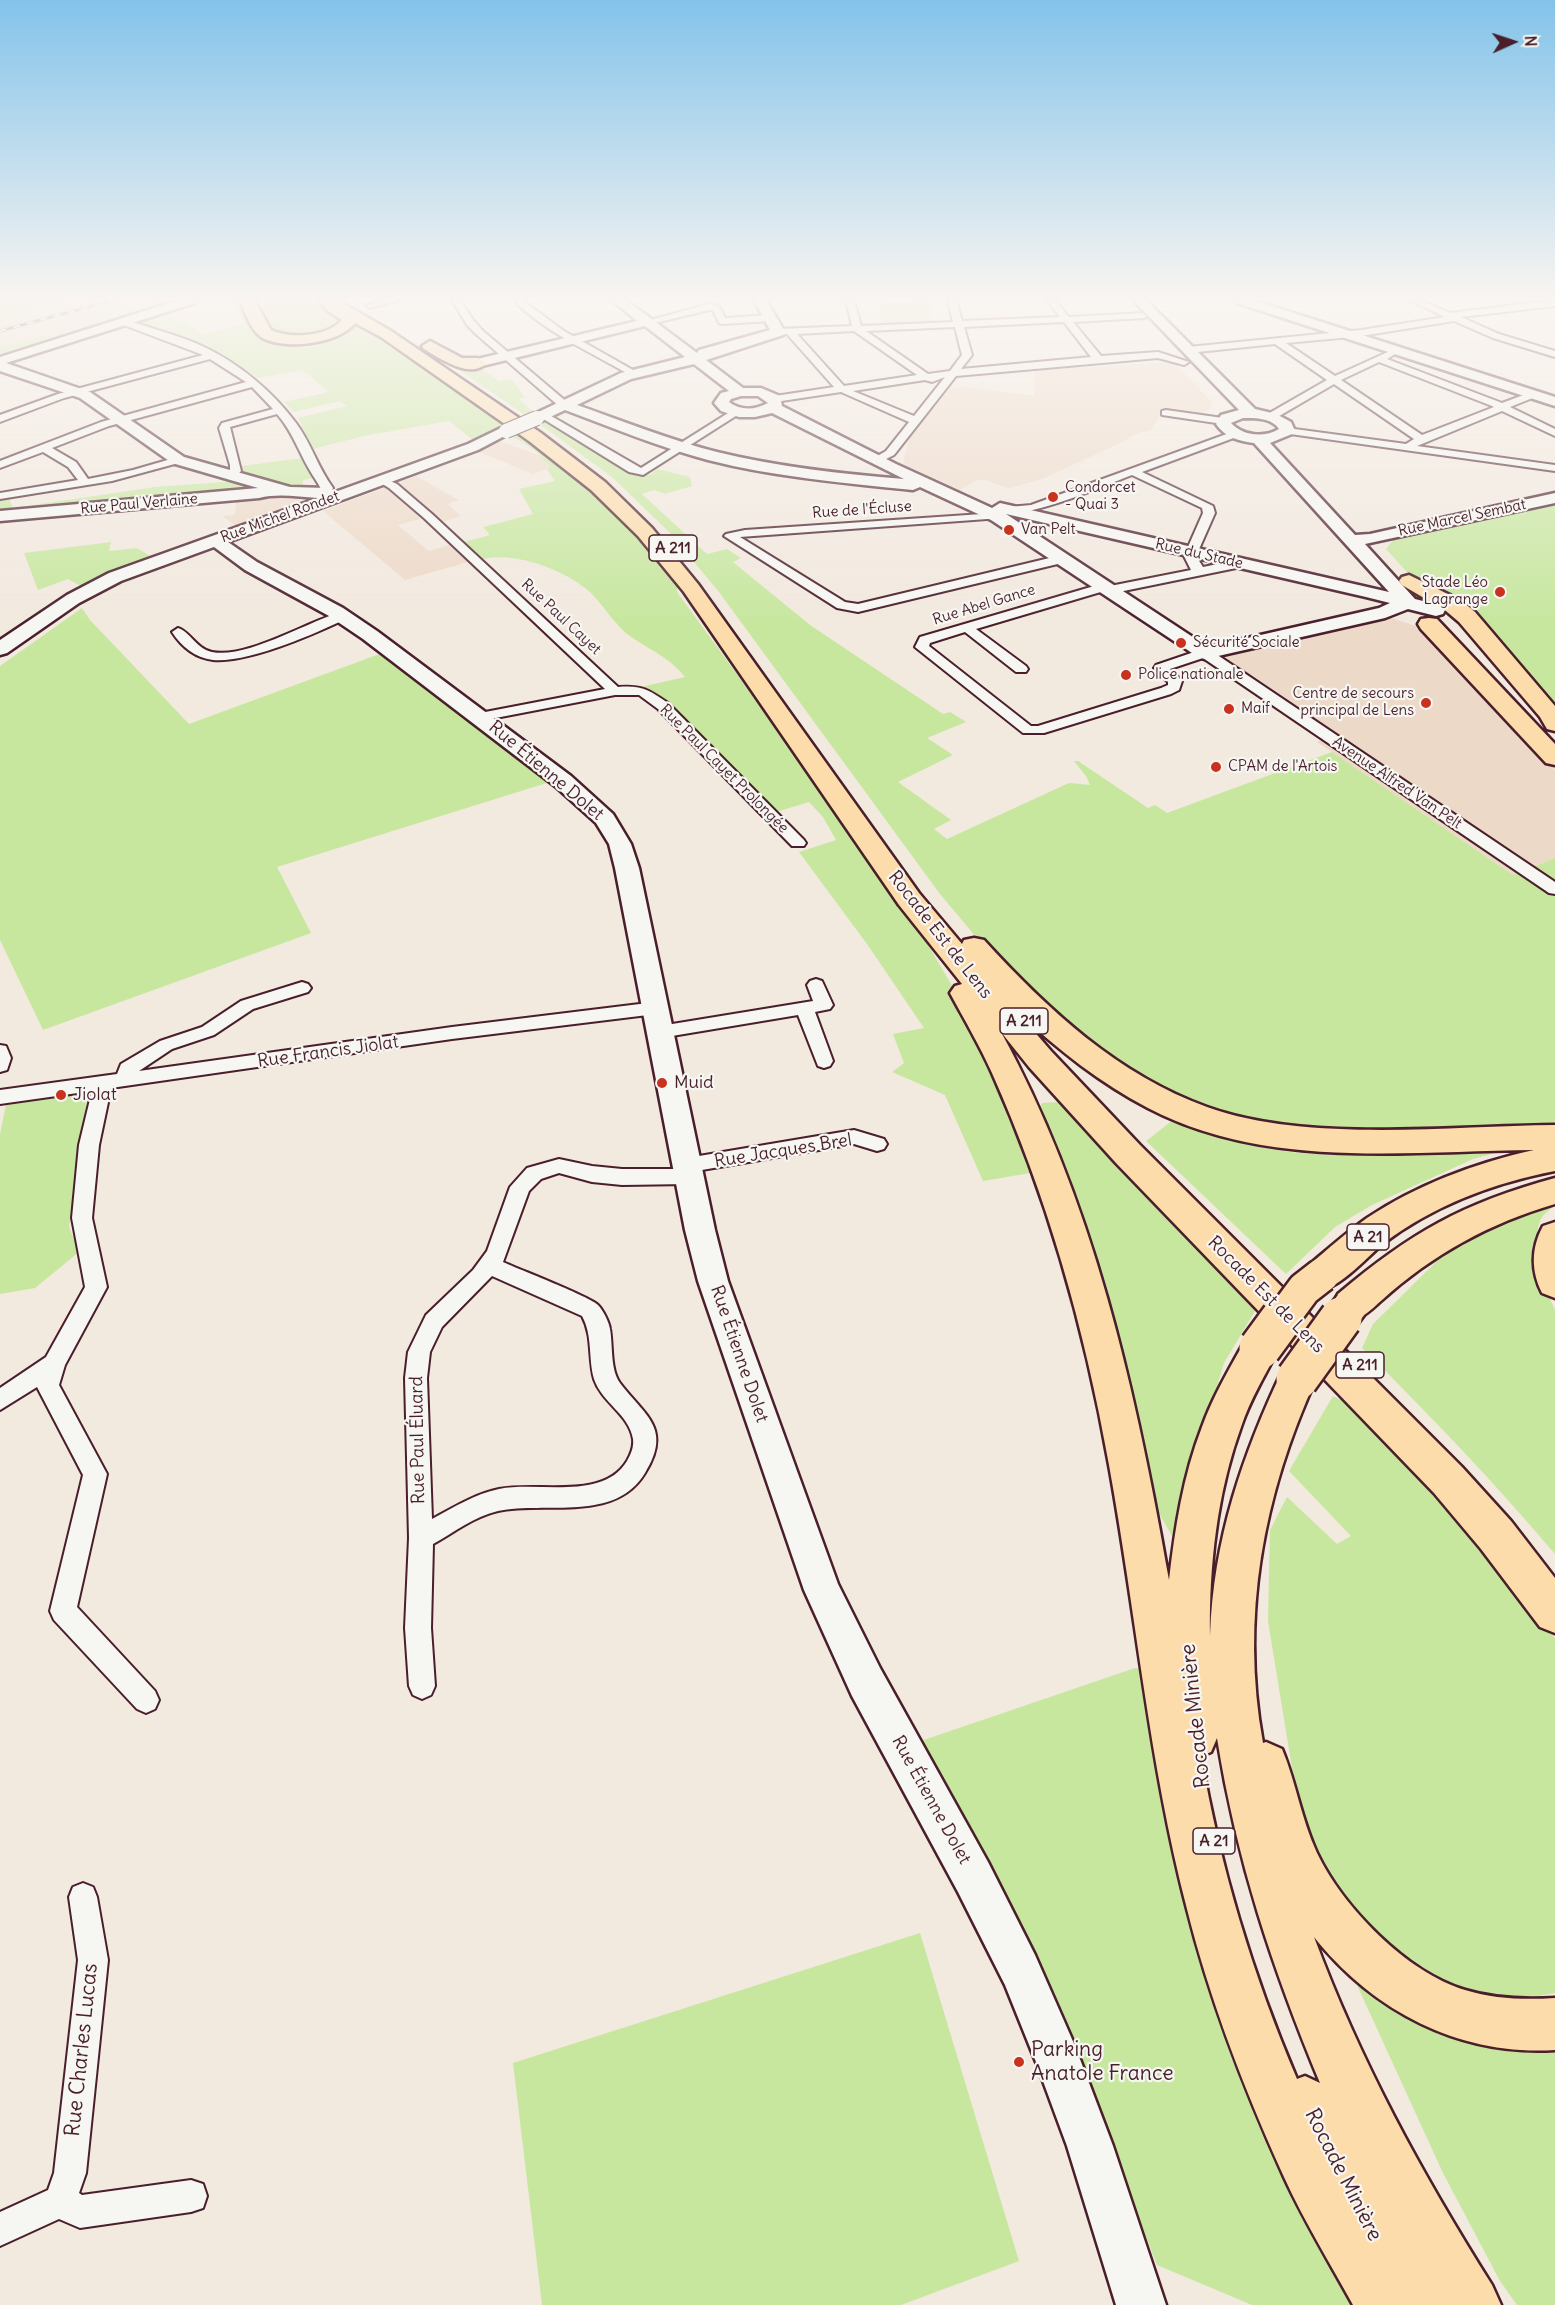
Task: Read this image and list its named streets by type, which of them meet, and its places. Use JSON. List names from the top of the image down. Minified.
{"streets":{"highway":["A 211","Rocade Est de Lens","A 21","Rocade Minière"],"main road":["Rue Paul Verlaine","Rue Michel Rondet","Rue Marcel Sembat","Rue du Stade","Rue Étienne Dolet","Avenue Alfred Van Pelt"],"street":["Rue de l'Écluse","Rue Abel Gance","Rue Paul Cayet","Rue Paul Cayet Prolongée","Rue Francis Jiolat","Rue Jacques Brel","Rue Paul Éluard","Rue Charles Lucas"]},"crossings":[["Rue de l'Écluse","Rue du Stade"],["Rue de l'Écluse","Avenue Alfred Van Pelt"],["Rue Michel Rondet","Rue Paul Cayet"],["Rue Michel Rondet","Rue Étienne Dolet"],["Rue du Stade","Rue Abel Gance"],["Rue du Stade","Avenue Alfred Van Pelt"],["Rue Abel Gance","Avenue Alfred Van Pelt"],["Rue Paul Cayet","Rue Paul Cayet Prolongée"],["Rue Étienne Dolet","Rue Francis Jiolat"],["Rue Étienne Dolet","Rue Jacques Brel"],["Rue Étienne Dolet","Rue Paul Éluard"],["Rue Jacques Brel","Rue Paul Éluard"]],"places":["Condorcet - Quai 3","Van Pelt","Stade Léo Lagrange","Sécurité Sociale","Police nationale","Centre de secours principal de Lens","Maif","CPAM de l'Artois","Muid","Jiolat","Parking Anatole France"],"north":"right"}
